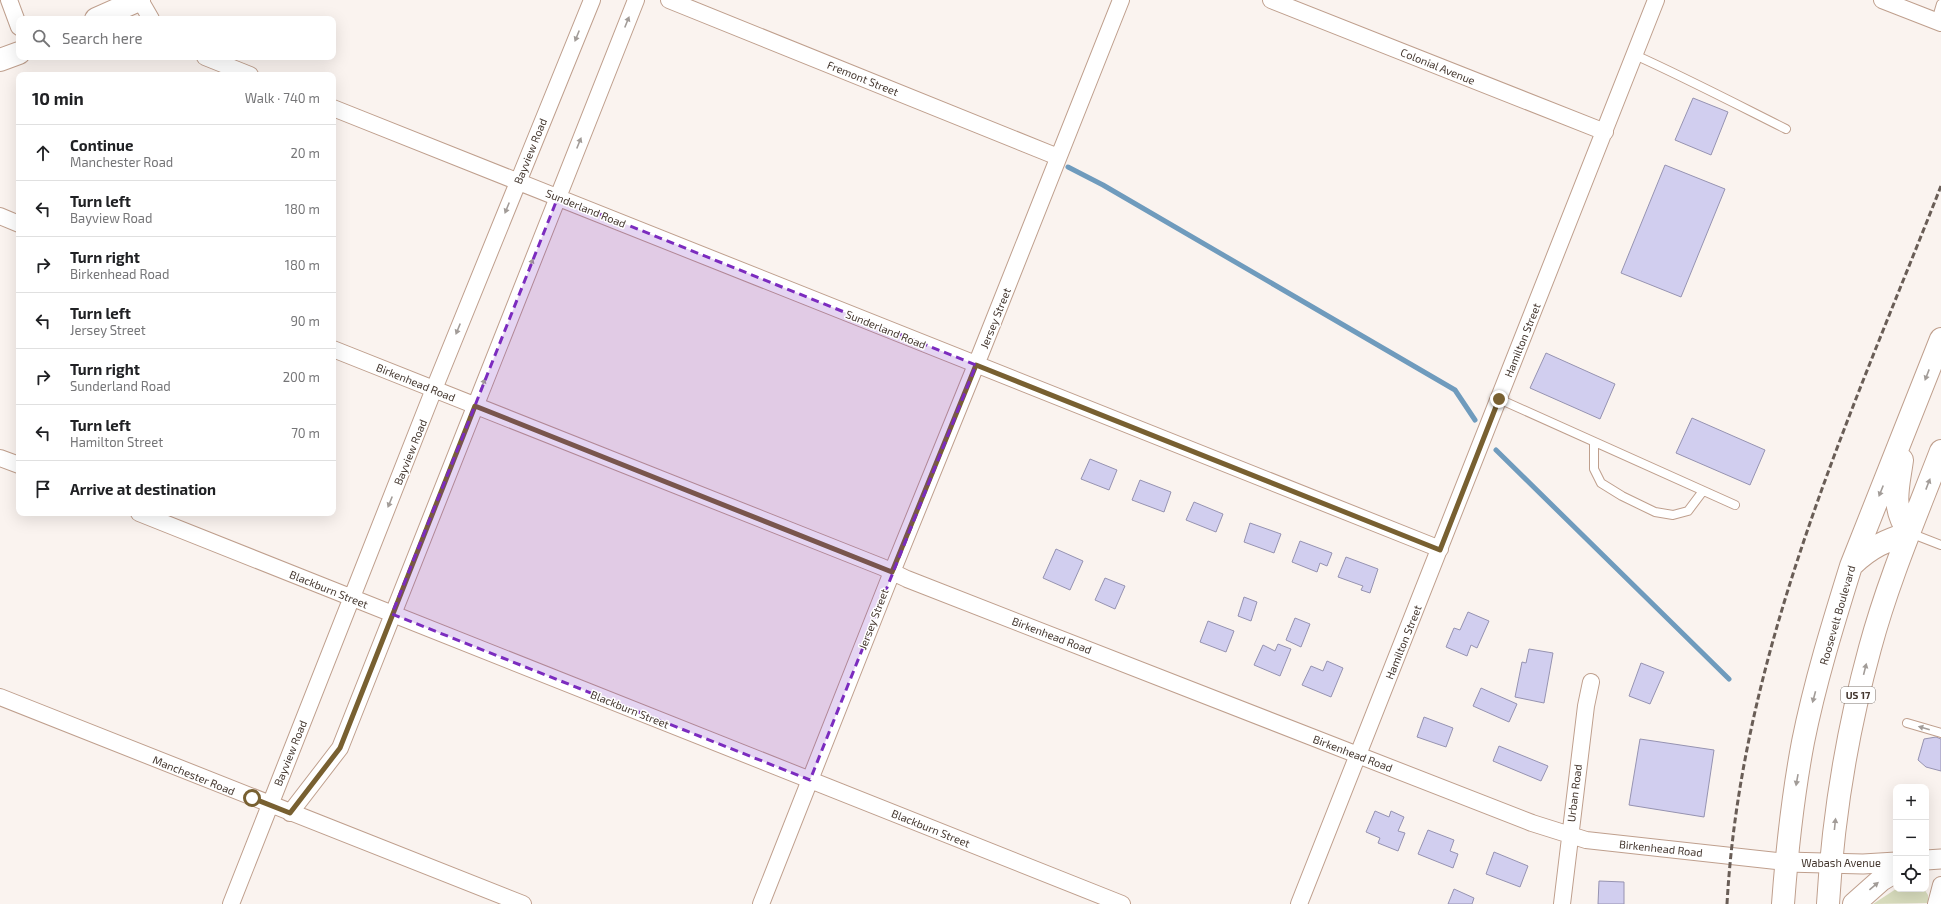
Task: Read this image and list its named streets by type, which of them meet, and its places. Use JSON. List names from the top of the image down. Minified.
{"streets":{"main road":["Roosevelt Boulevard","US 17"],"street":["Colonial Avenue","Fremont Street","Bayview Road","Sunderland Road","Jersey Street","Hamilton Street","Birkenhead Road","Blackburn Street","Manchester Road","Urban Road","Wabash Avenue"]},"crossings":[["Colonial Avenue","Hamilton Street"],["Fremont Street","Jersey Street"],["Bayview Road","Sunderland Road"],["Bayview Road","Birkenhead Road"],["Bayview Road","Blackburn Street"],["Bayview Road","Manchester Road"],["Sunderland Road","Jersey Street"],["Sunderland Road","Hamilton Street"],["Jersey Street","Birkenhead Road"],["Jersey Street","Blackburn Street"],["Hamilton Street","Birkenhead Road"],["Birkenhead Road","Roosevelt Boulevard"],["Birkenhead Road","Urban Road"],["Birkenhead Road","Wabash Avenue"],["Roosevelt Boulevard","Wabash Avenue"],["US 17","Wabash Avenue"]],"page":{"search":"Search here","heading":["10 min","Walk · 740 m"],"list":[["Continue","Manchester Road","20 m"],["Turn left","Bayview Road","180 m"],["Turn right","Birkenhead Road","180 m"],["Turn left","Jersey Street","90 m"],["Turn right","Sunderland Road","200 m"],["Turn left","Hamilton Street","70 m"],"Arrive at destination"],"map_buttons":["+","−"]}}
